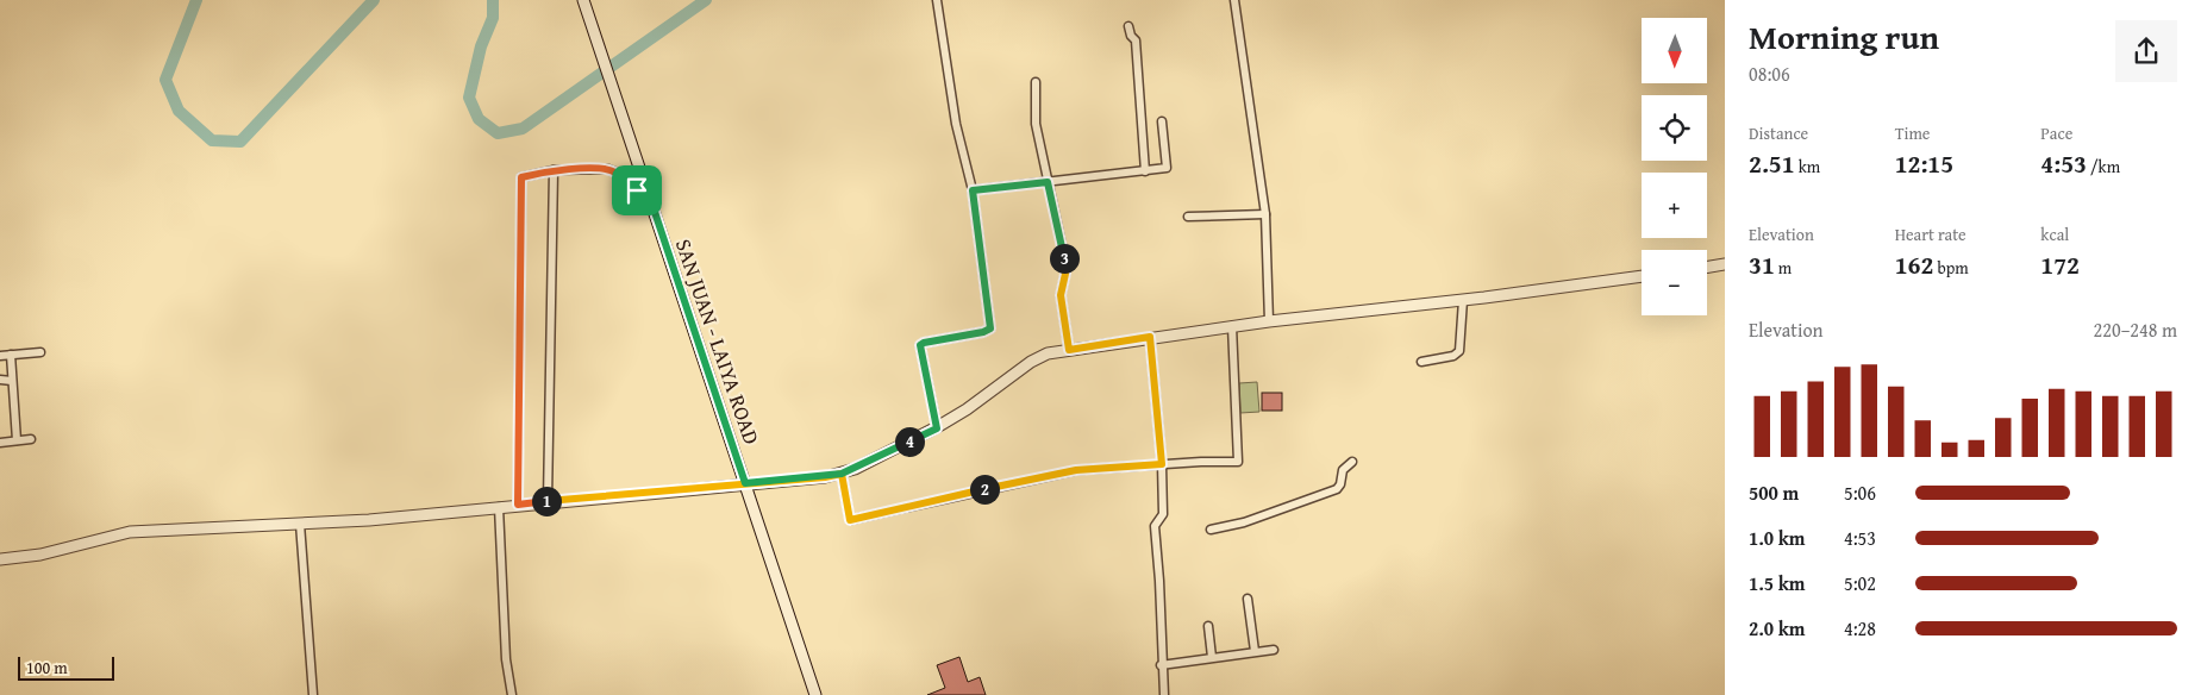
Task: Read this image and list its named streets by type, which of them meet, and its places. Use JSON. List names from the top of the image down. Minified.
{"streets":{"street":["SAN JUAN - LAIYA ROAD"]},"scale_bar":"100 m","north":"bottom","page":{"heading":["Morning run","08:06"],"map_buttons":["+","−"],"stats":[["Distance","2.51 km"],["Time","12:15"],["Pace","4:53 /km"],["Elevation","31 m"],["Heart rate","162 bpm"],["kcal","172"]],"pins":["3","4","2","1"],"chart":["Elevation","220–248 m"],"list":[{"name":"500 m","note":"5:06"},{"name":"1.0 km","note":"4:53"},{"name":"1.5 km","note":"5:02"},{"name":"2.0 km","note":"4:28"}],"scale":"100 m"}}
